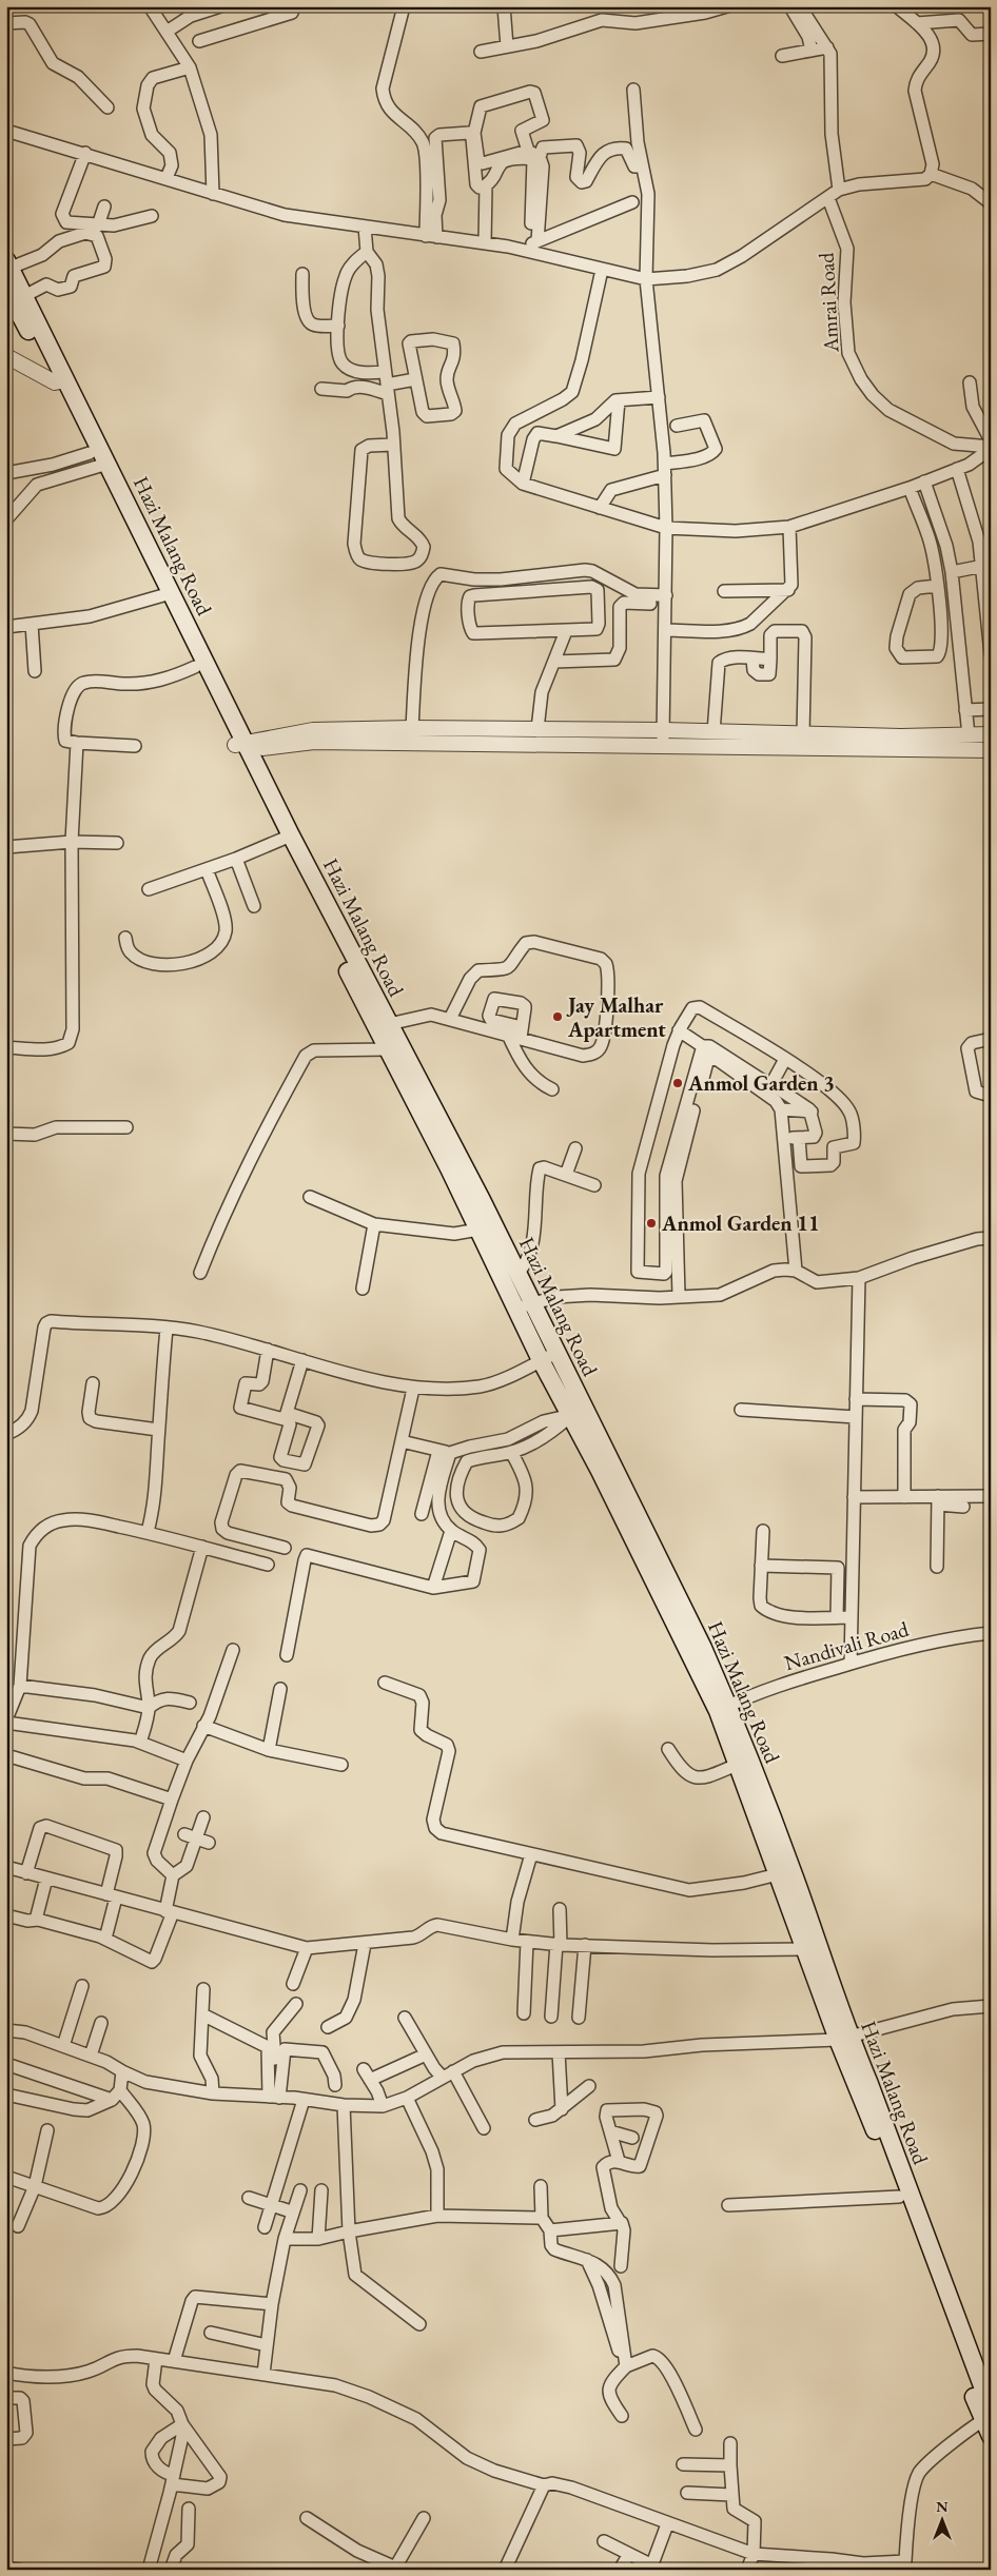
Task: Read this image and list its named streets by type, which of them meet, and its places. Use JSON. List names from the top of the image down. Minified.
{"streets":{"main road":["Hazi Malang Road"],"street":["Amrai Road","Nandivali Road"]},"crossings":[["Hazi Malang Road","Nandivali Road"]],"places":["Jay Malhar Apartment","Anmol Garden 3","Anmol Garden 11"],"north":"top"}
